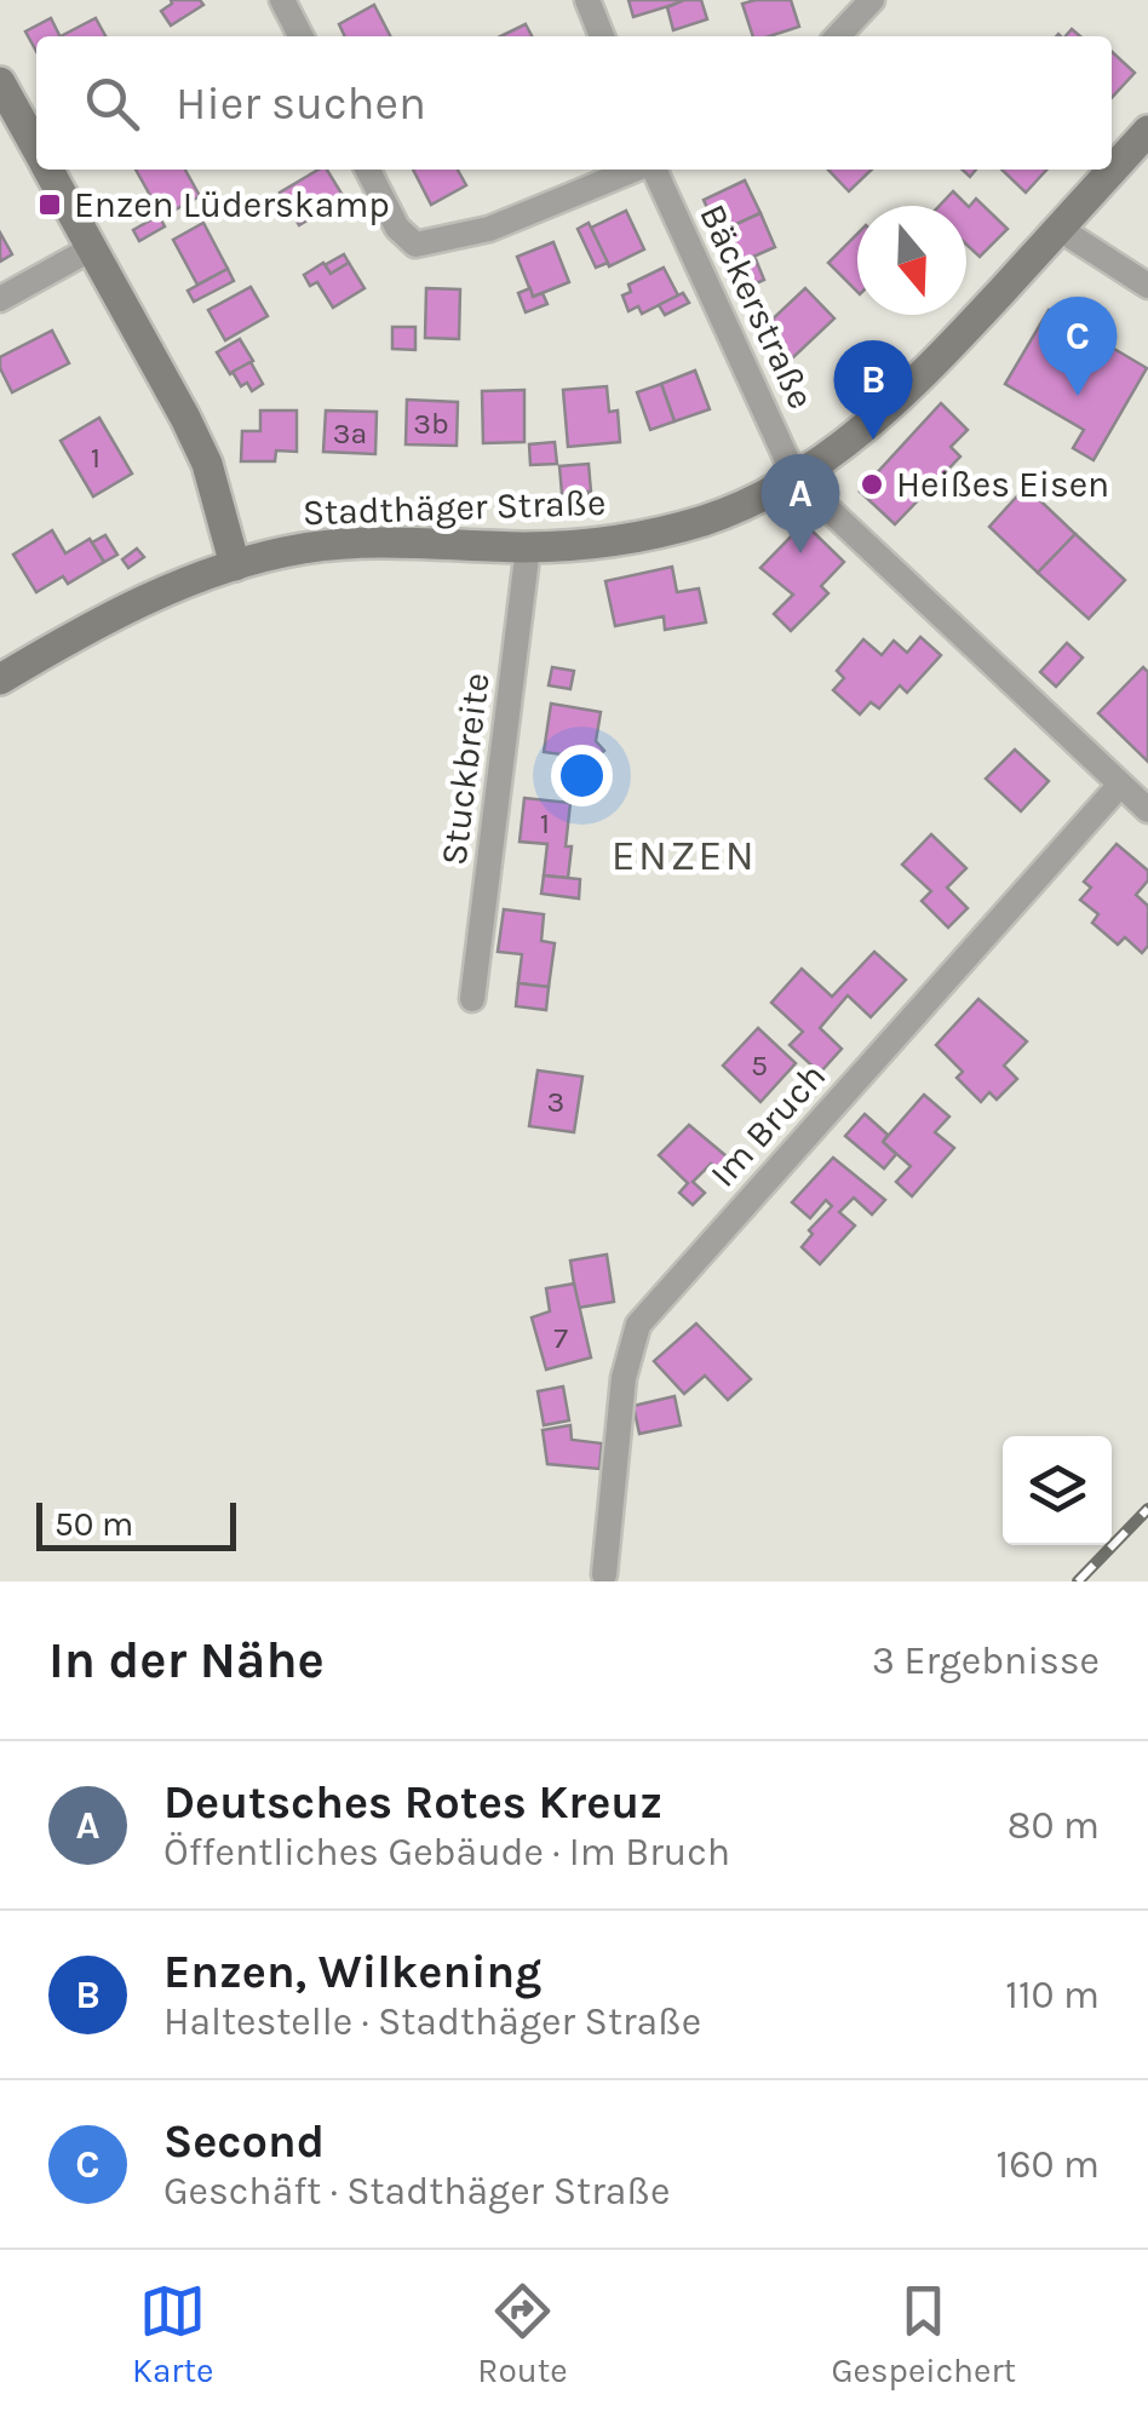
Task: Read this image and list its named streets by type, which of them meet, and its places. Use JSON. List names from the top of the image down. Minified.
{"streets":{"main road":["Stadthäger Straße"],"street":["Bäckerstraße","Stuckbreite","Im Bruch"]},"crossings":[["Bäckerstraße","Stadthäger Straße"],["Stadthäger Straße","Stuckbreite"]],"districts":["ENZEN"],"places":{"transit":["Enzen Lüderskamp"],"other":["Heißes Eisen"]},"house_numbers":["3b","3a","1","1","5","3","7"],"scale_bar":"50 m","north":"bottom","page":{"search":"Hier suchen","pins":["C","B","A"],"scale":"50 m","heading":["In der Nähe","3 Ergebnisse"],"list":[{"mark":"A","name":"Deutsches Rotes Kreuz","note":"Öffentliches Gebäude · Im Bruch","value":"80 m"},{"mark":"B","name":"Enzen, Wilkening","note":"Haltestelle · Stadthäger Straße","value":"110 m"},{"mark":"C","name":"Second","note":"Geschäft · Stadthäger Straße","value":"160 m"}],"nav":["Karte","Route","Gespeichert"]}}
